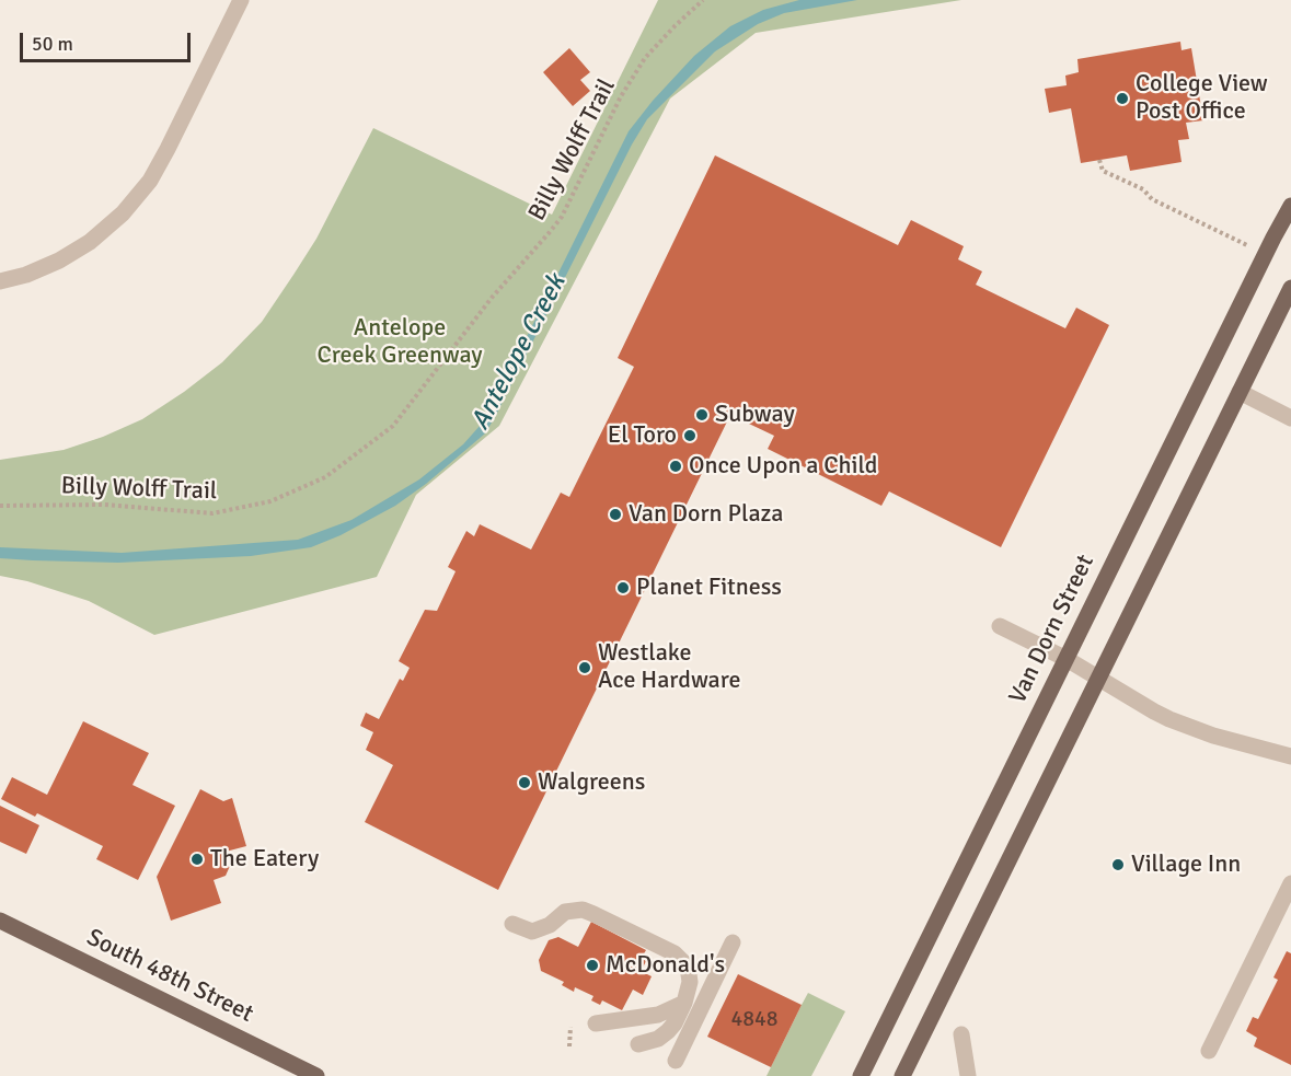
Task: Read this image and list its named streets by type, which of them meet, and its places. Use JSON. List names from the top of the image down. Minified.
{"streets":{"main road":["Van Dorn Street","South 48th Street"],"path":["Billy Wolff Trail"]},"water":["Antelope Creek"],"parks":["Antelope Creek Greenway"],"places":["College View Post Office","Subway","El Toro","Once Upon a Child","Van Dorn Plaza","Planet Fitness","Westlake Ace Hardware","Walgreens","The Eatery","Village Inn","McDonald's"],"house_numbers":["4848"],"scale_bar":"50 m"}
